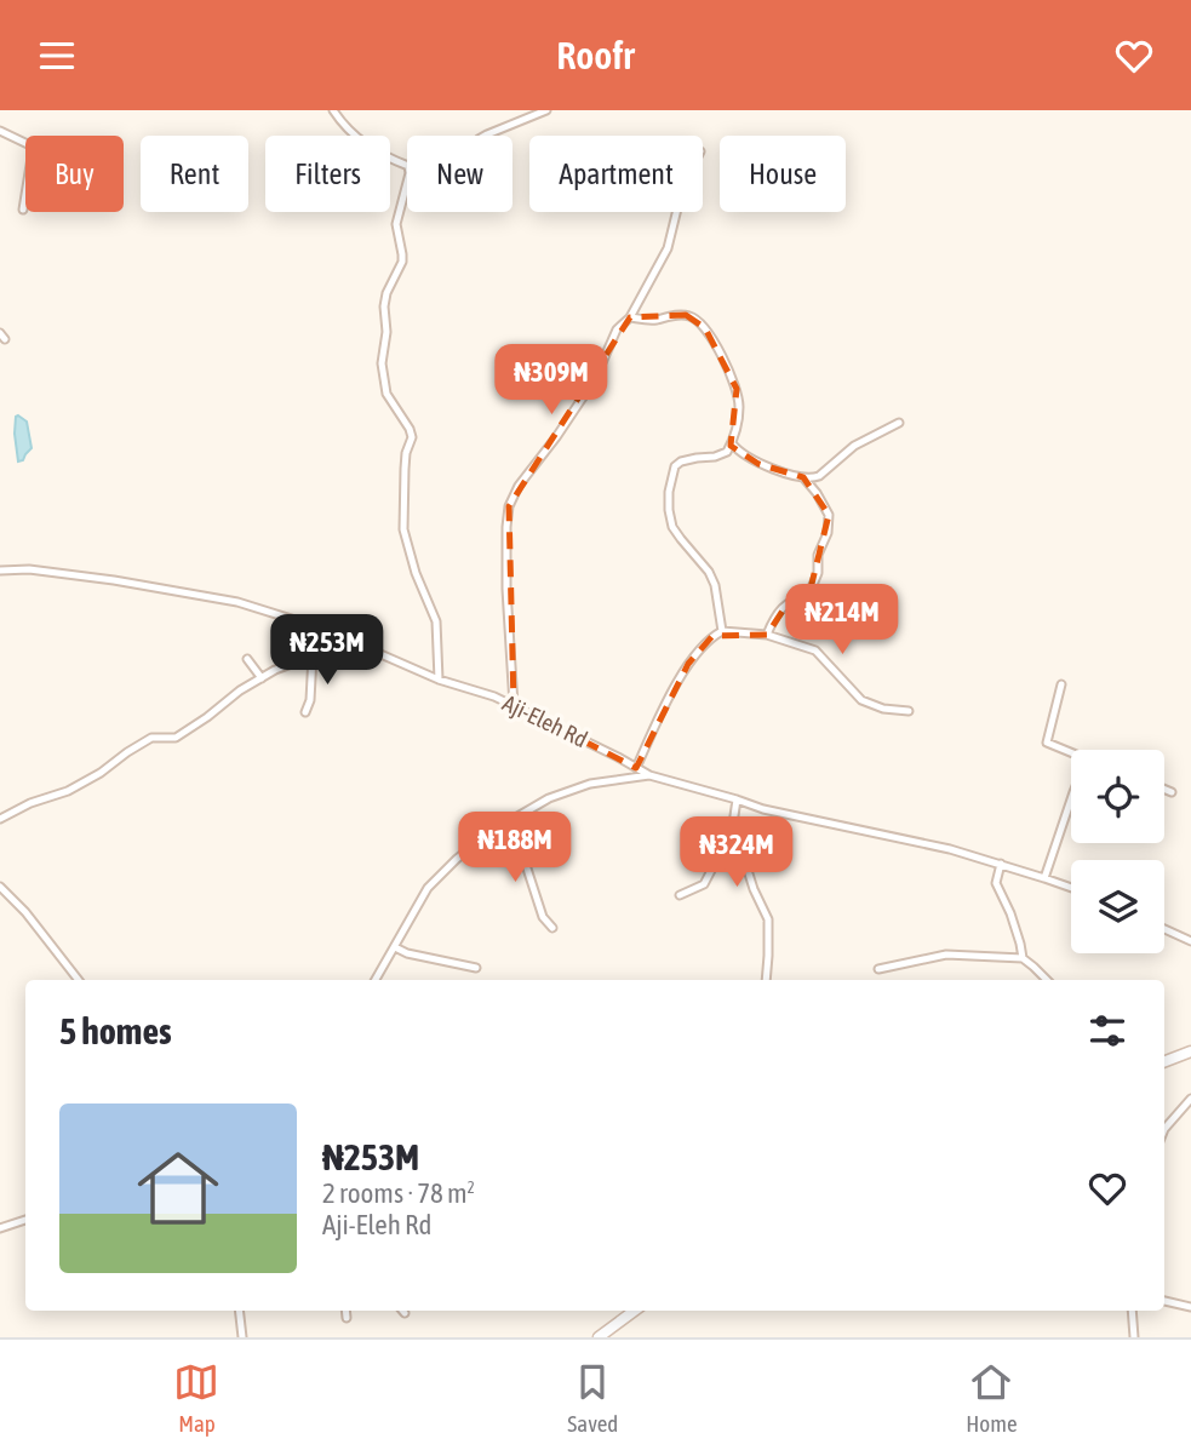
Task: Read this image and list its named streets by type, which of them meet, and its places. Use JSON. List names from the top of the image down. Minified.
{"streets":{"street":["Aji-Eleh Rd"]},"page":{"header":"Roofr","chip":["Buy","Rent","Filters","New","Apartment","House"],"price":["₦309M","₦214M","₦253M","₦188M","₦324M"],"heading":"5 homes","list":[{"name":"₦253M","note":"2 rooms · 78 m² · Aji-Eleh Rd"}],"tabs":["Map","Saved","Home"]}}
